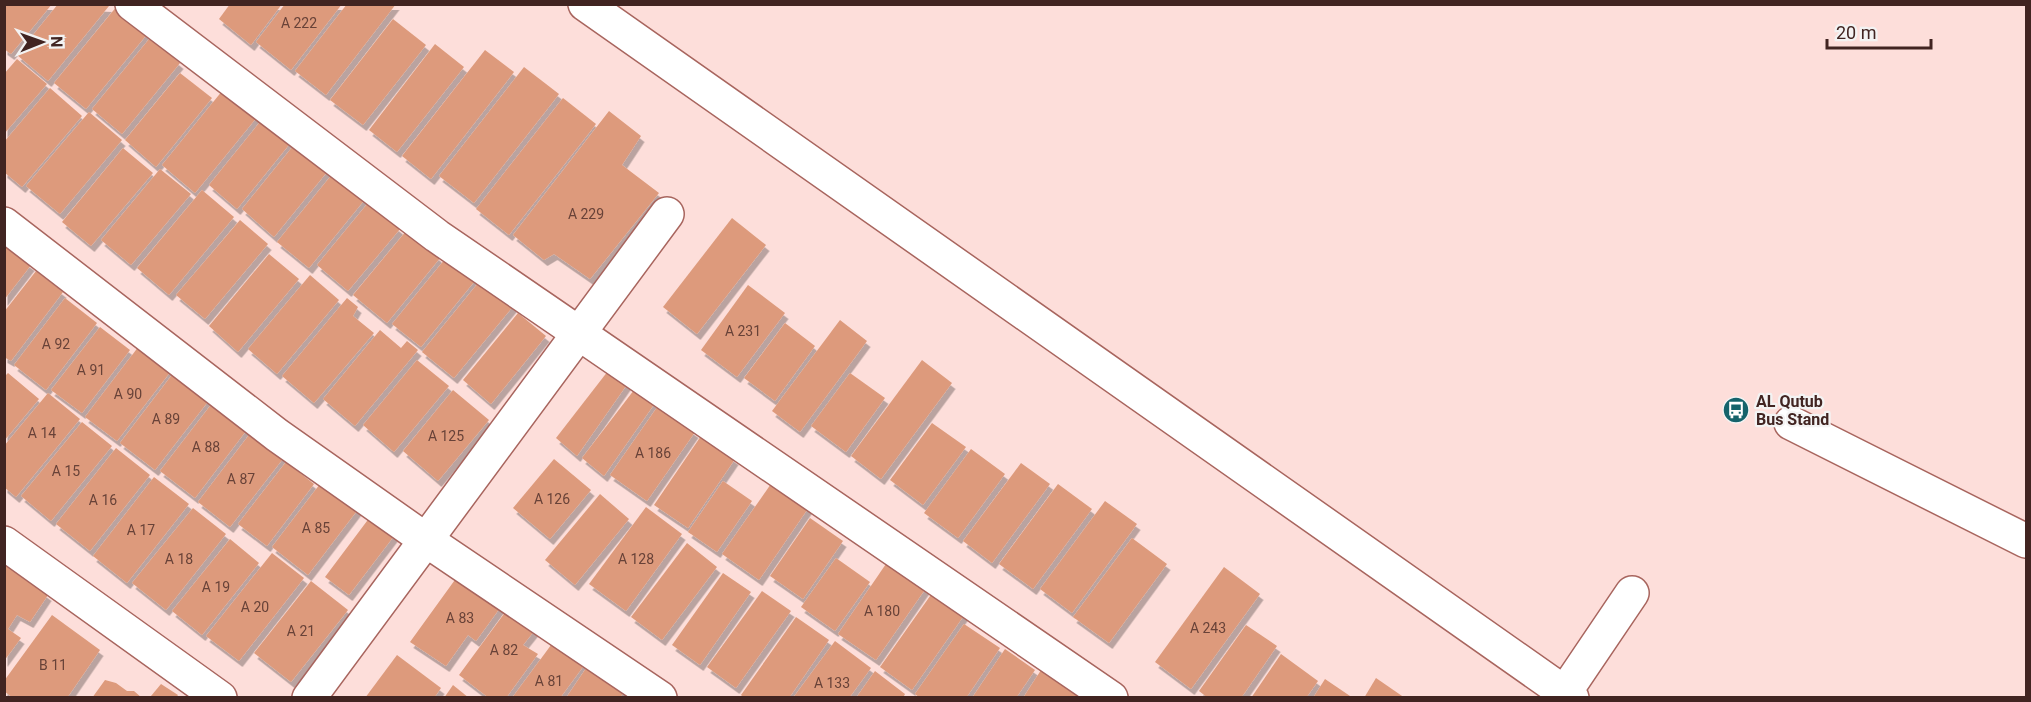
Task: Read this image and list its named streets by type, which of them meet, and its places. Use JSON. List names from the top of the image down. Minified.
{"places":{"bus stop":["AL Qutub Bus Stand"]},"house_numbers":["A 222","A 229","A 231","A 92","A 91","A 90","A 89","A 14","A 125","A 88","A 186","A 15","A 87","A 126","A 16","A 85","A 17","A 18","A 128","A 19","A 20","A 180","A 83","A 243","A 21","A 82","B 11","A 81","A 133"],"scale_bar":"20 m","north":"right"}
